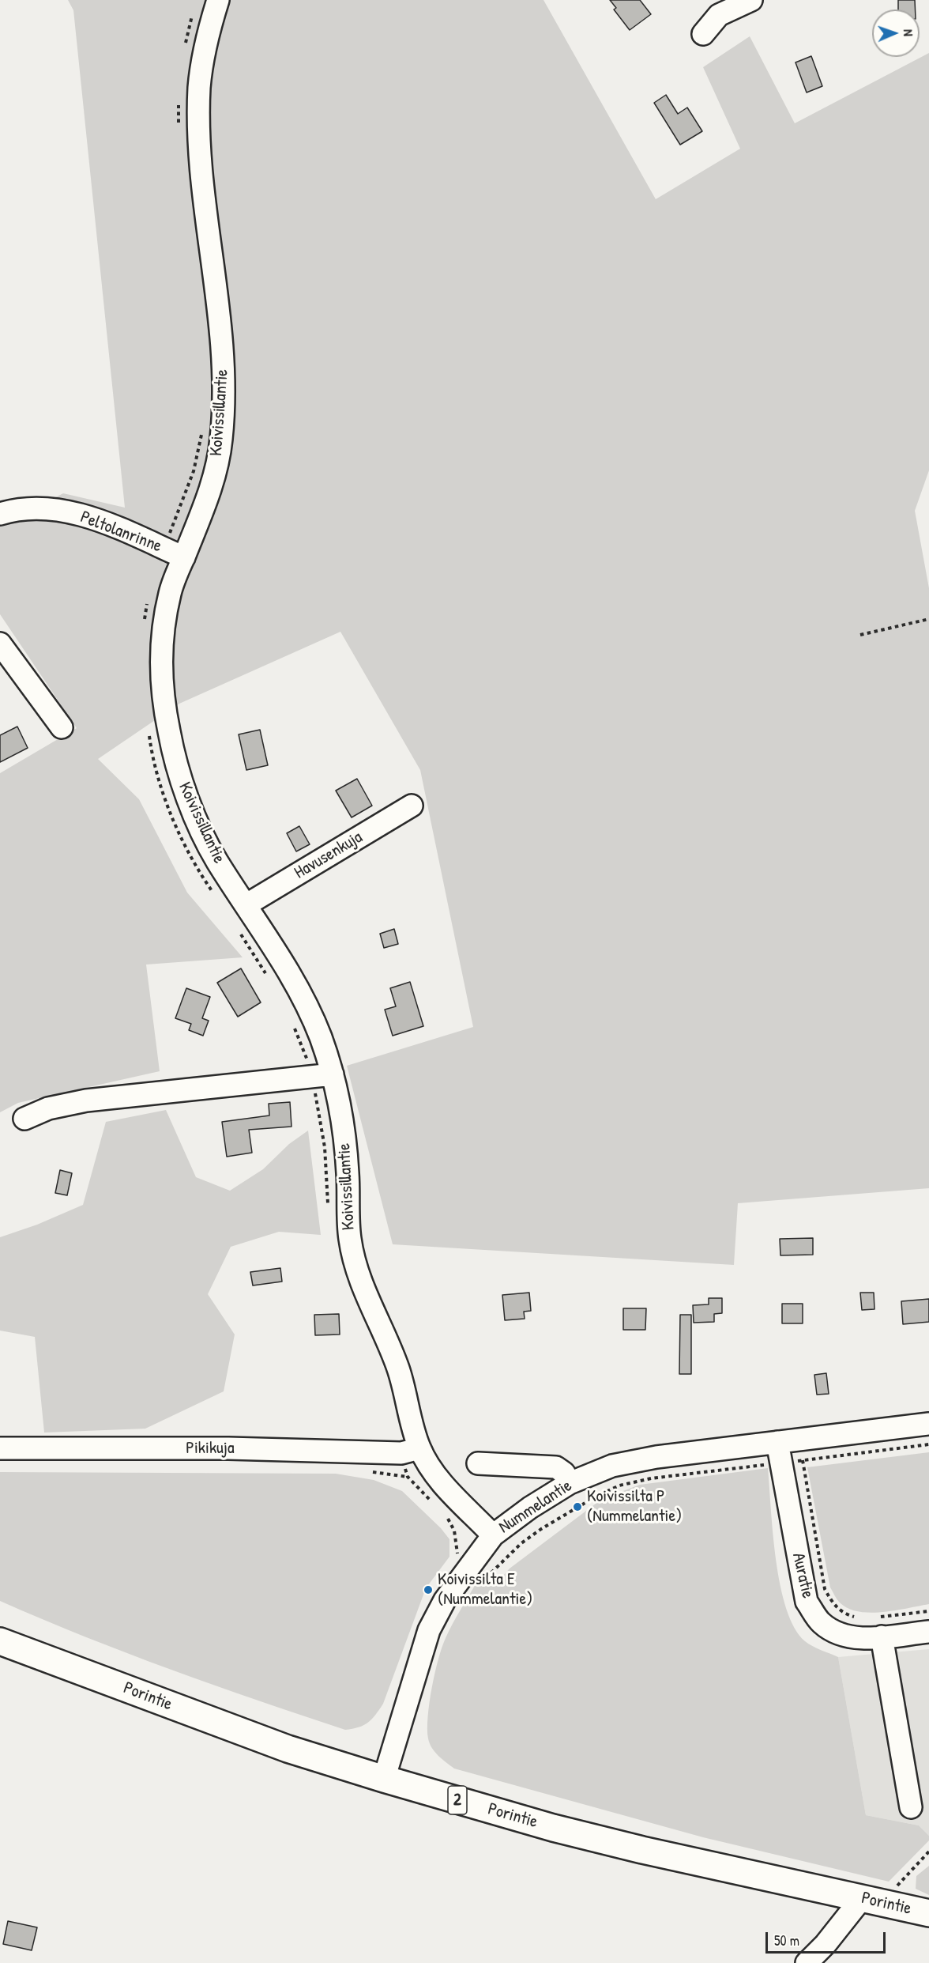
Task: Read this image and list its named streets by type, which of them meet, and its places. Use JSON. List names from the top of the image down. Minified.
{"streets":{"highway":["Porintie","2"],"street":["Koivissillantie","Peltolanrinne","Havusenkuja","Pikikuja","Nummelantie","Auratie"]},"crossings":[["Koivissillantie","Peltolanrinne"],["Koivissillantie","Havusenkuja"],["Koivissillantie","Pikikuja"],["Koivissillantie","Nummelantie"],["Nummelantie","Auratie"],["Nummelantie","Porintie"]],"places":["Koivissilta P (Nummelantie)","Koivissilta E (Nummelantie)"],"scale_bar":"50 m","north":"right"}
